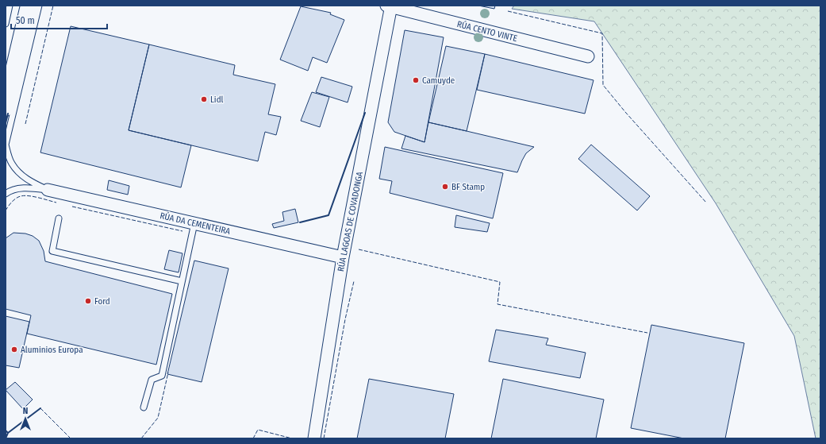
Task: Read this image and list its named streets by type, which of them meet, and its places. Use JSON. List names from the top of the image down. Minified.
{"streets":{"street":["RÚA CENTO VINTE","RÚA LAGOAS DE COVADONGA","RÚA DA CEMENTEIRA"]},"crossings":[["RÚA CENTO VINTE","RÚA LAGOAS DE COVADONGA"],["RÚA LAGOAS DE COVADONGA","RÚA DA CEMENTEIRA"]],"places":["Camuyde","Lidl","BF Stamp","Ford","Aluminios Europa"],"scale_bar":"50 m","north":"top"}
